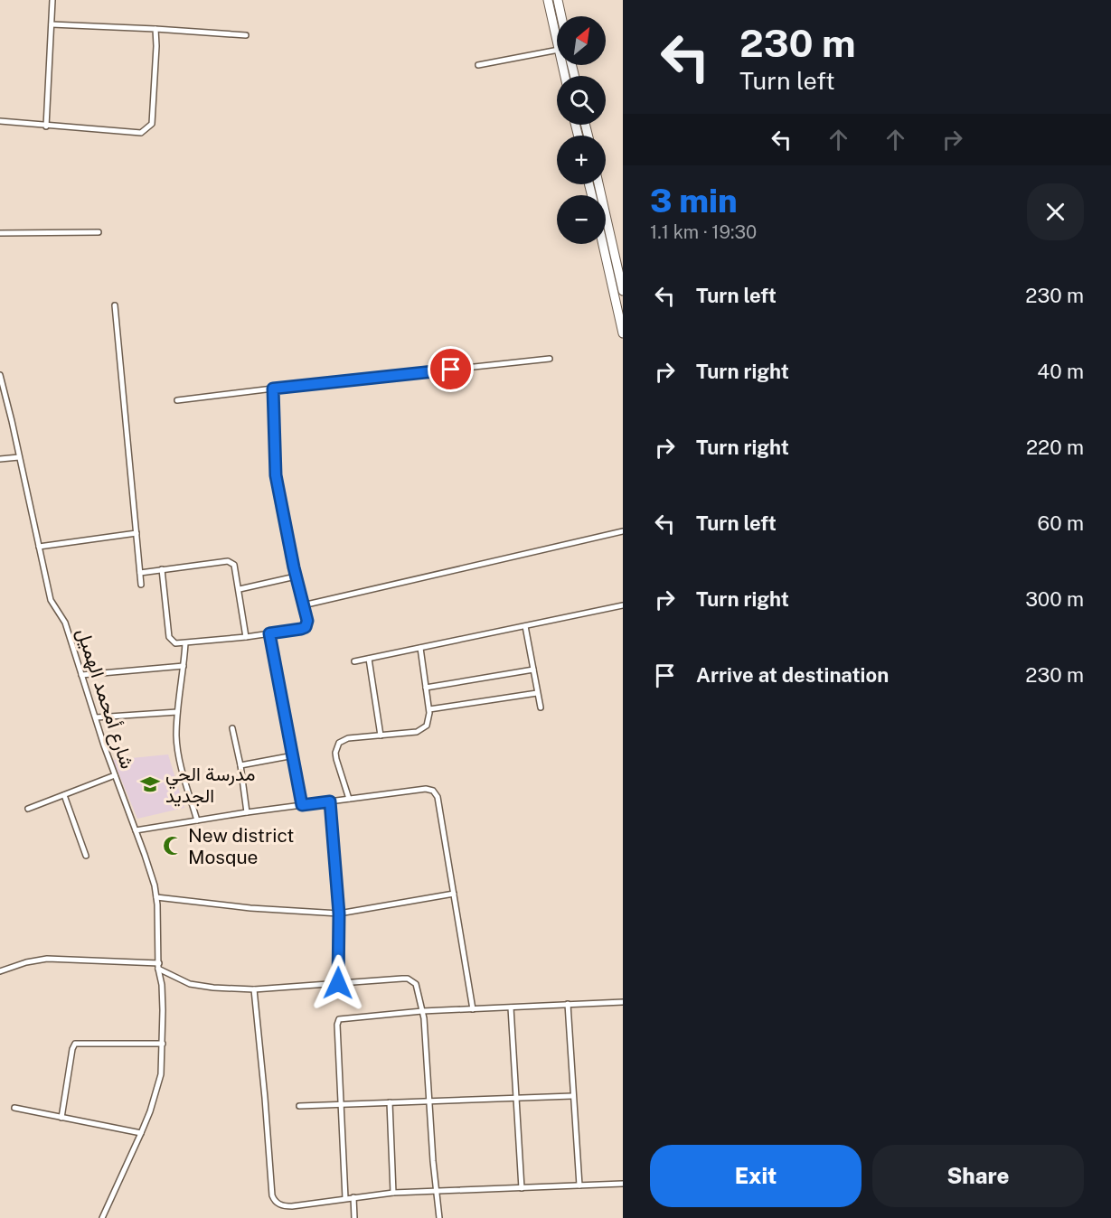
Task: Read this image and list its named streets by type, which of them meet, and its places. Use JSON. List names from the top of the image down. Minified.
{"streets":{"street":["شارع أمحمد الهميل"]},"places":{"school or university":["مدرسة الحي الجديد"],"mosque":["New district Mosque"]},"north":"top right","page":{"turn":["230 m","Turn left"],"map_buttons":["+","−"],"heading":["3 min","1.1 km · 19:30"],"list":[{"name":"Turn left","value":"230 m"},{"name":"Turn right","value":"40 m"},{"name":"Turn right","value":"220 m"},{"name":"Turn left","value":"60 m"},{"name":"Turn right","value":"300 m"},{"name":"Arrive at destination","value":"230 m"}],"buttons":["Exit","Share"]}}
